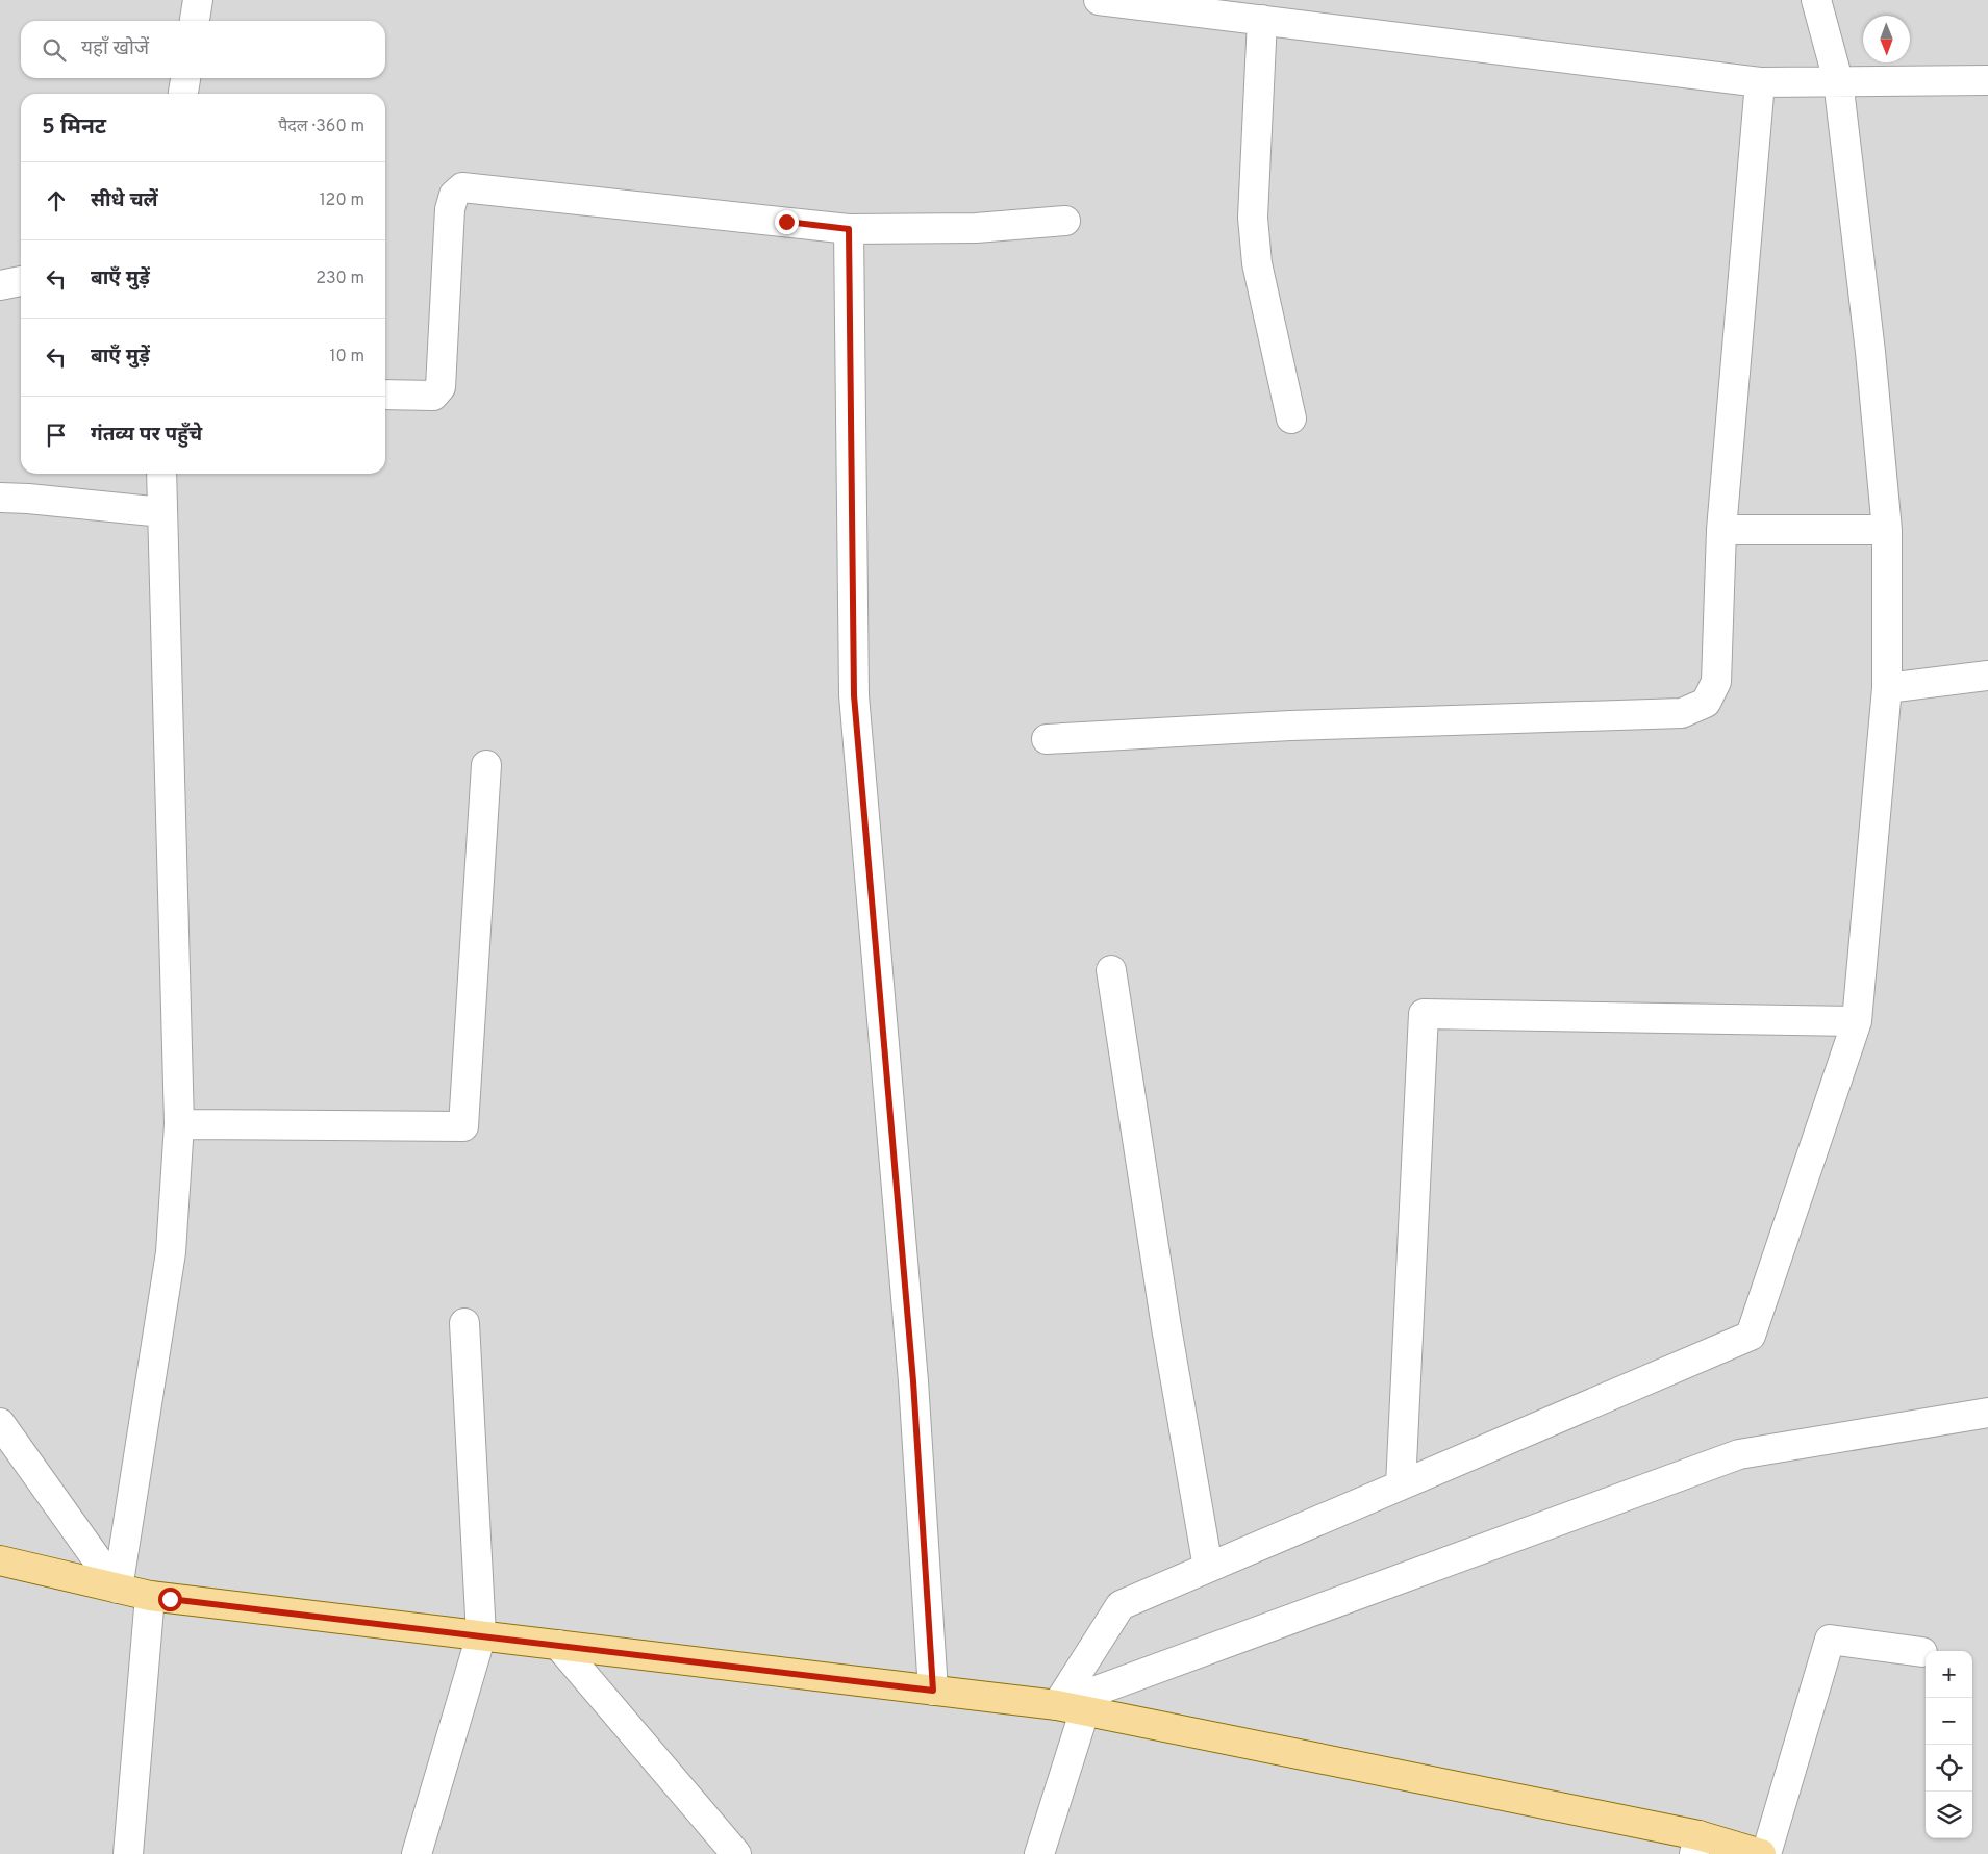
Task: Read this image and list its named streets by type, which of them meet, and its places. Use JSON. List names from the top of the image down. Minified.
{"north":"bottom","page":{"search":"यहाँ खोजें","heading":["5 मिनट","पैदल · 360 m"],"list":[["सीधे चलें","120 m"],["बाएँ मुड़ें","230 m"],["बाएँ मुड़ें","10 m"],"गंतव्य पर पहुँचे"],"map_buttons":["+","−"]}}
